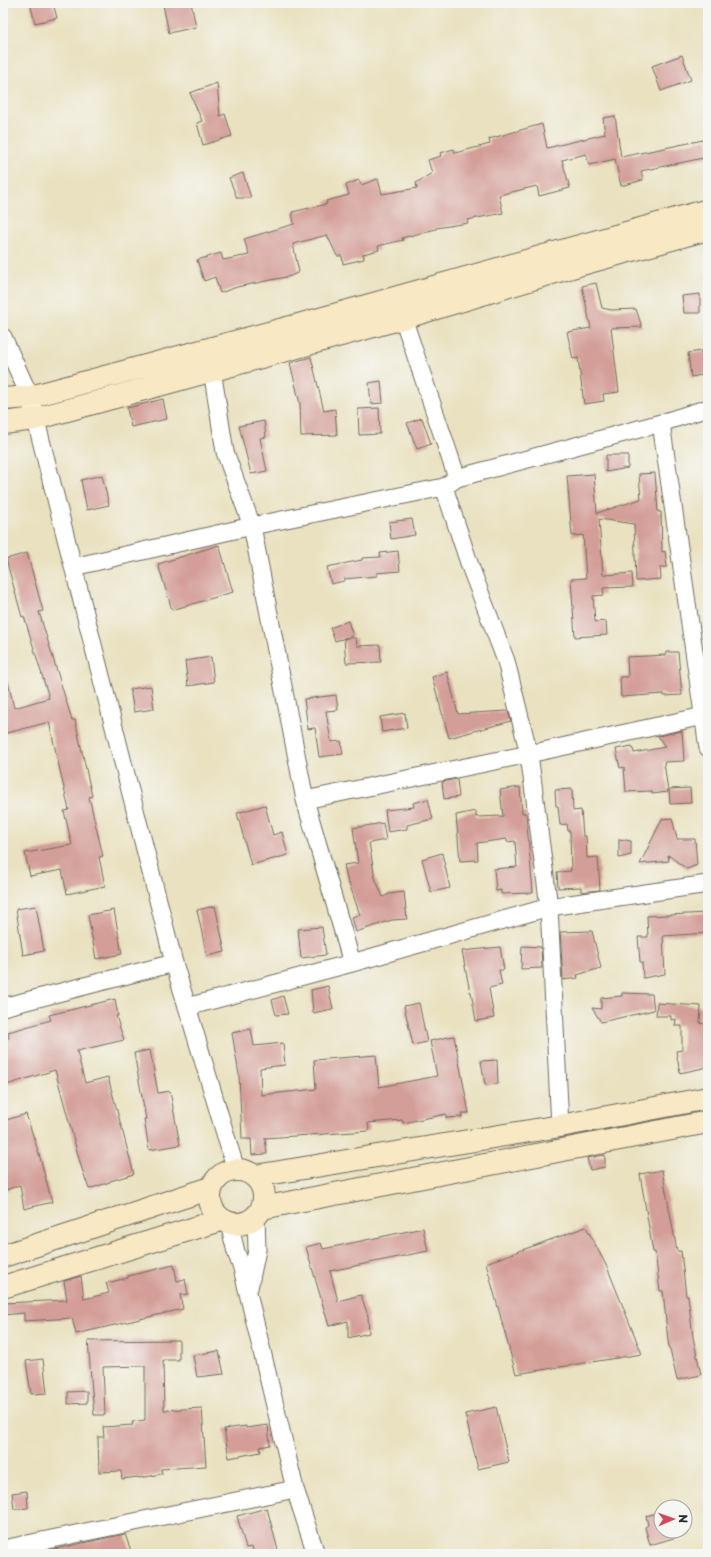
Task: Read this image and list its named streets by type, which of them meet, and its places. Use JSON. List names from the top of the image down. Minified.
{"north":"right"}
